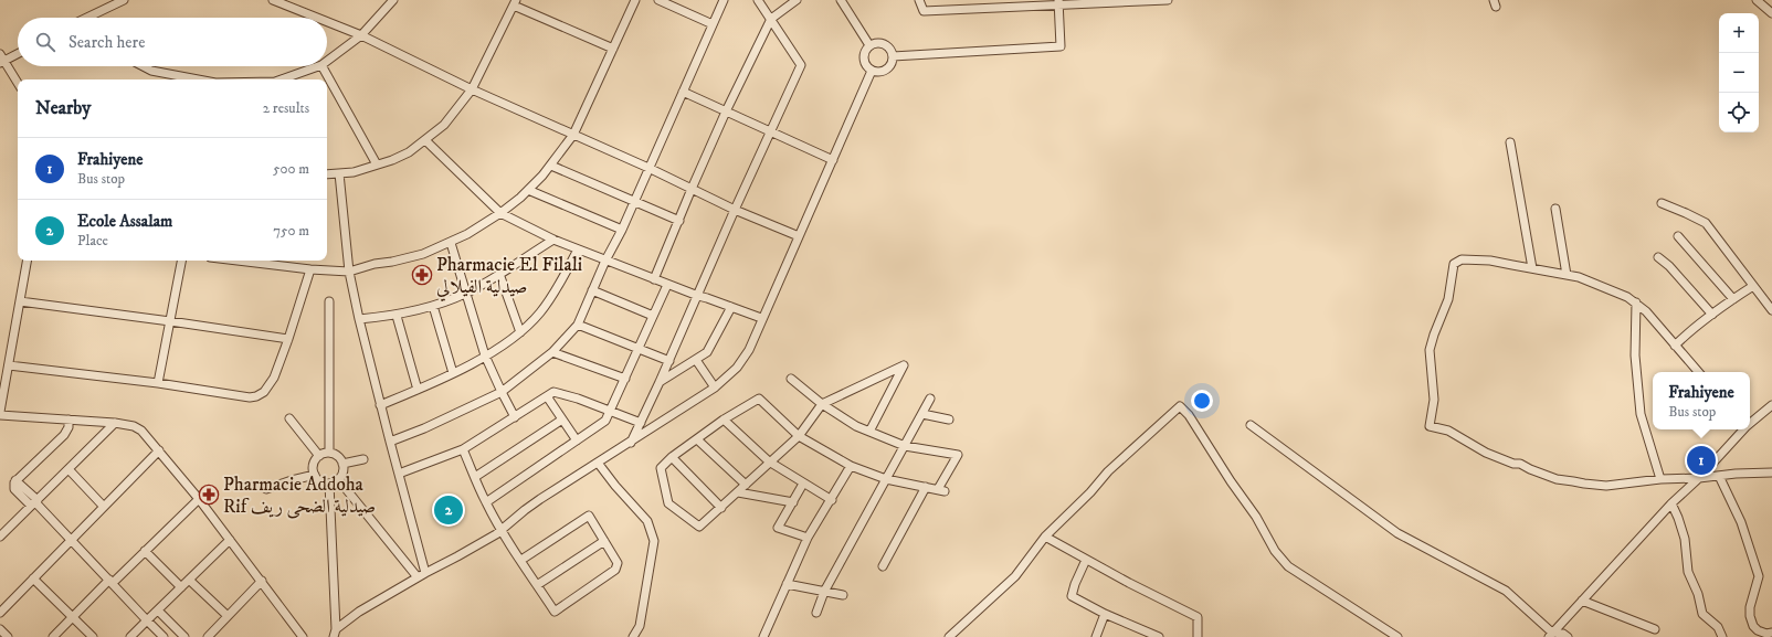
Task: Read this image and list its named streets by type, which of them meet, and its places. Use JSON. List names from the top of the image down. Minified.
{"places":{"pharmacy":["Pharmacie El Filali صيدلية الفيلالي","Pharmacie Addoha Rif صيدلية الضحى ريف"]},"page":{"map_buttons":["+","−"],"search":"Search here","heading":["Nearby","2 results"],"list":[{"mark":"1","name":"Frahiyene","note":"Bus stop","value":"500 m"},{"mark":"2","name":"Ecole Assalam","note":"Place","value":"750 m"}],"popup":["Frahiyene","Bus stop"],"pins":["1","2"]}}
